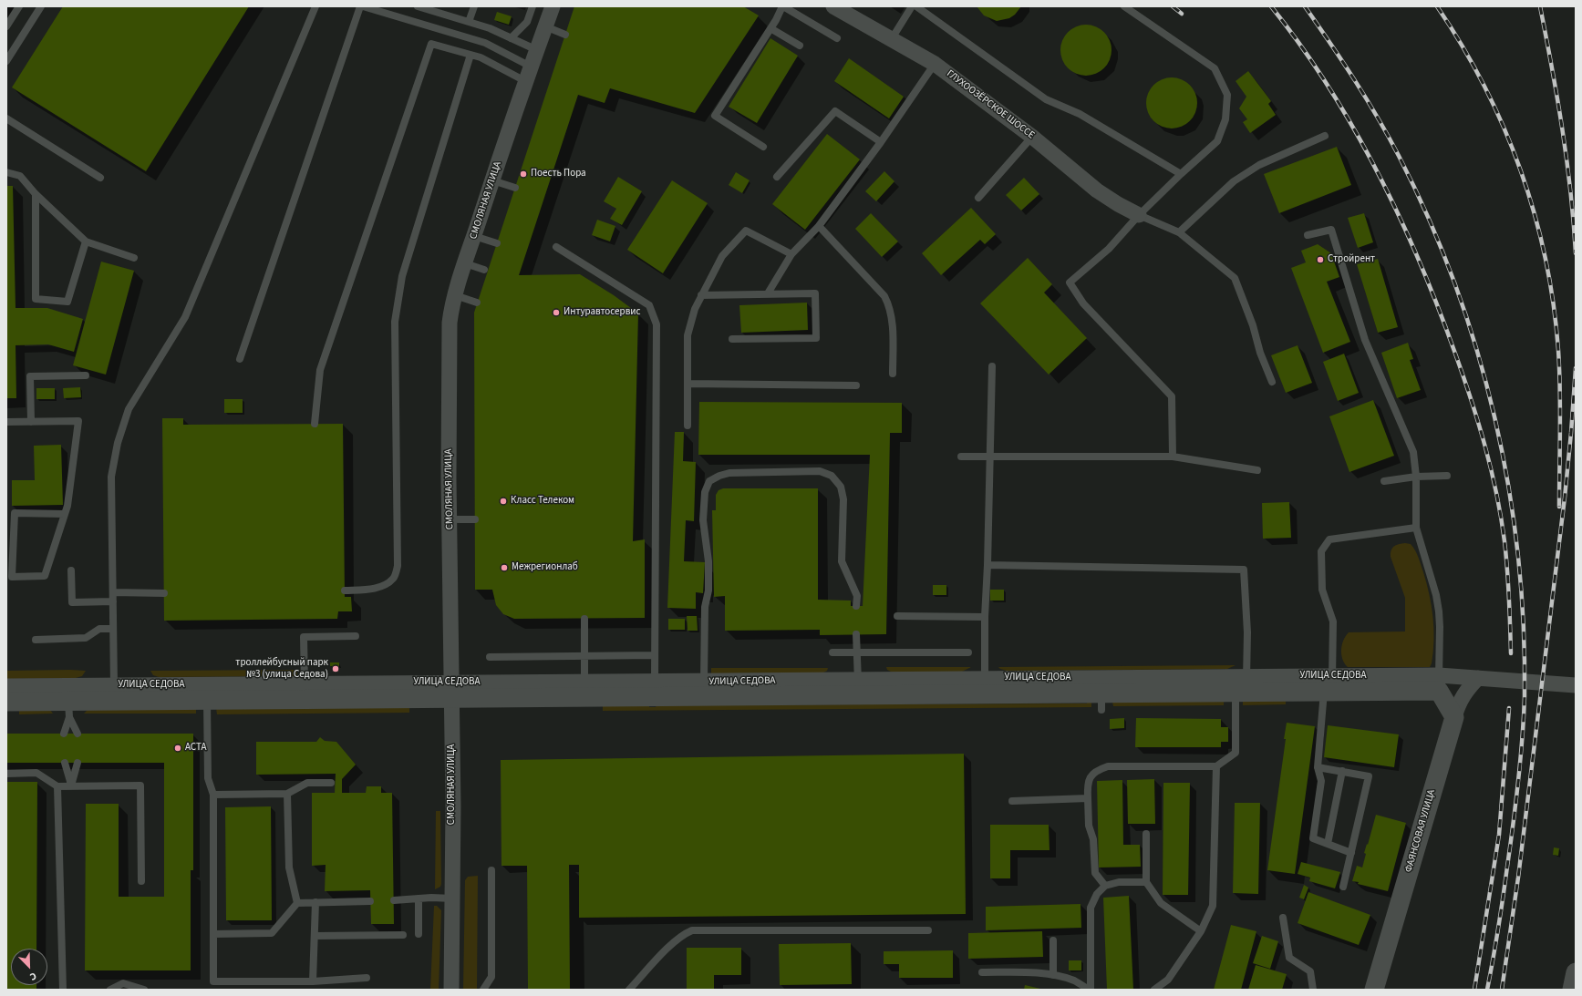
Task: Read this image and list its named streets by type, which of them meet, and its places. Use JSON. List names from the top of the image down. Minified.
{"streets":{"street":["ГЛУХООЗЁРСКОЕ ШОССЕ","СМОЛЯНАЯ УЛИЦА","УЛИЦА СЕДОВА","ФАЯНСОВАЯ УЛИЦА"]},"crossings":[["СМОЛЯНАЯ УЛИЦА","УЛИЦА СЕДОВА"],["УЛИЦА СЕДОВА","ФАЯНСОВАЯ УЛИЦА"]],"places":["Поесть Пора","Стройрент","Интуравтосервис","Класс Телеком","Межрегионлаб","троллейбусный парк №3 (улица Седова)","АСТА"],"north":"bottom right"}
